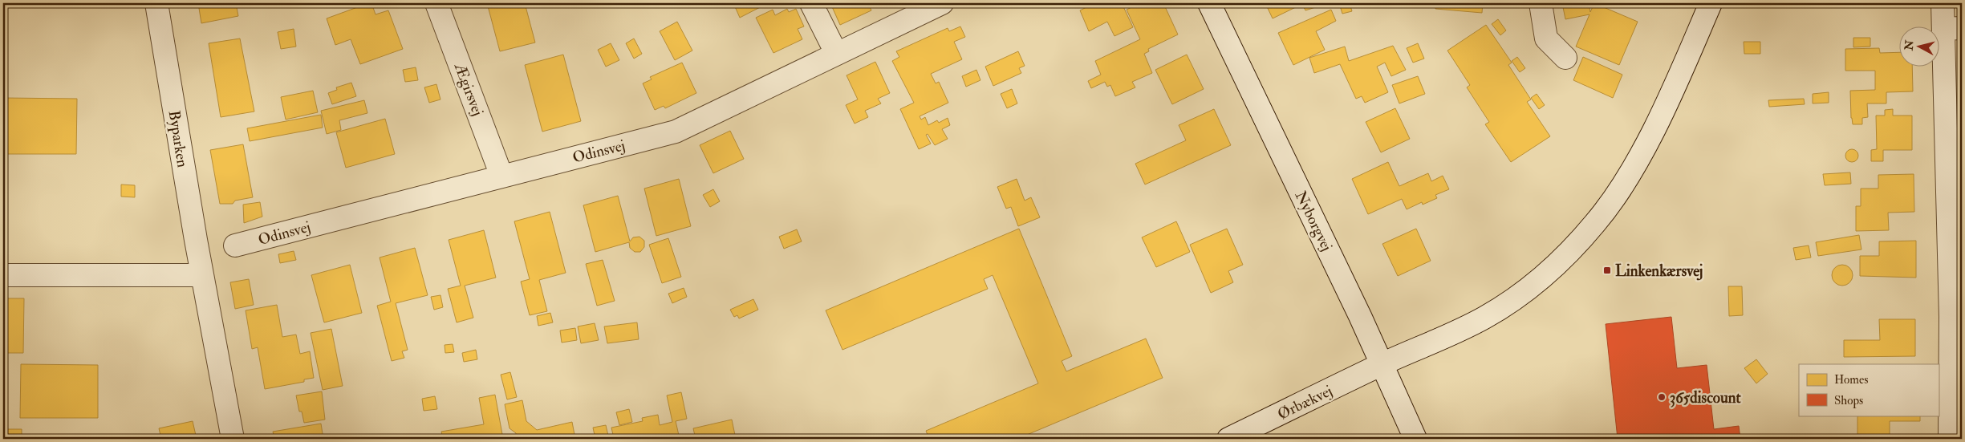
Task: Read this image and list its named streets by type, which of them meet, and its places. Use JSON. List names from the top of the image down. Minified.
{"streets":{"street":["Ægirsvej","Byparken","Odinsvej","Nyborgvej","Ørbækvej"]},"crossings":[["Ægirsvej","Odinsvej"],["Nyborgvej","Ørbækvej"]],"places":{"transit":["Linkenkærsvej"],"other":["365discount"]},"legend":["Homes","Shops"],"north":"left"}
